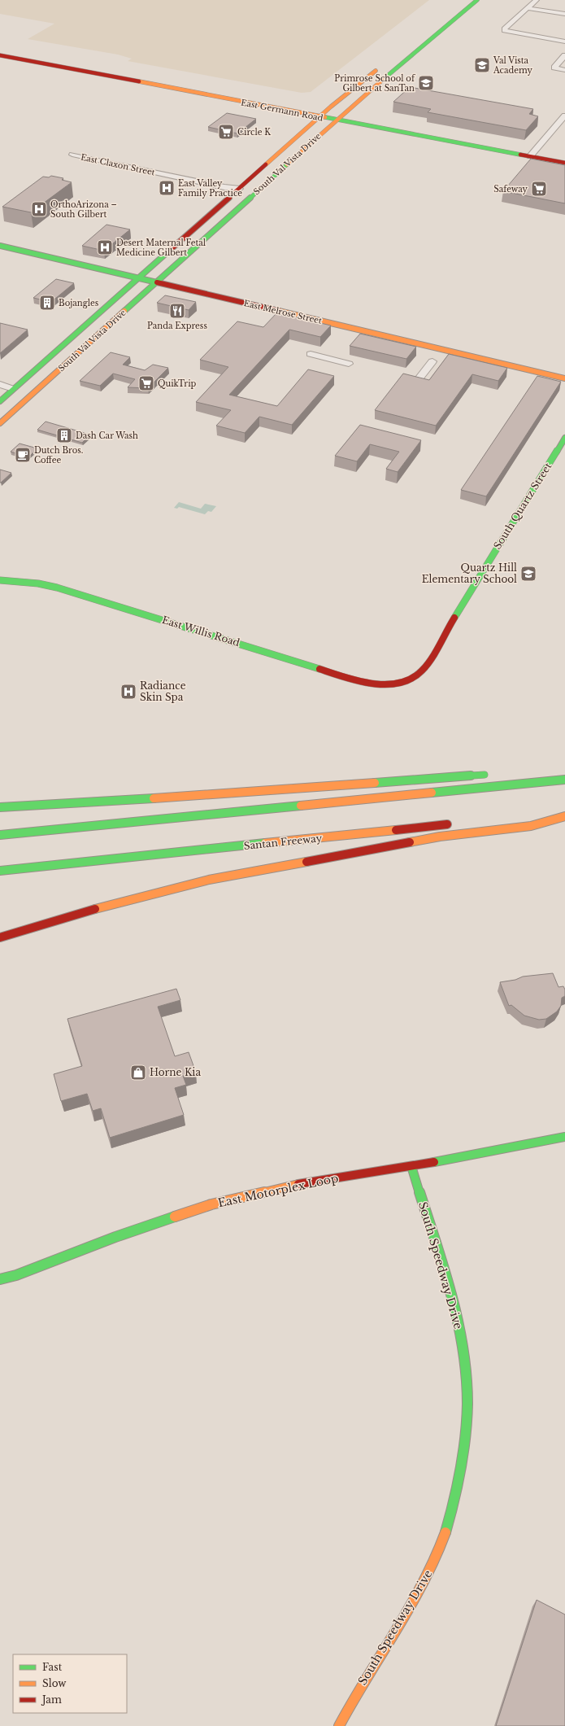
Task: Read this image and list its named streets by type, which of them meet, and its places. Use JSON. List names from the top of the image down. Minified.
{"streets":{"main road":["East Germann Road","South Val Vista Drive","East Melrose Street","South Quartz Street","East Willis Road","Santan Freeway","East Motorplex Loop","South Speedway Drive"],"street":["East Claxon Street"]},"crossings":[["East Germann Road","South Val Vista Drive"],["South Val Vista Drive","East Claxon Street"],["South Val Vista Drive","East Melrose Street"],["South Quartz Street","East Willis Road"],["East Motorplex Loop","South Speedway Drive"]],"places":{"school or university":["Val Vista Academy","Primrose School of Gilbert at SanTan","Quartz Hill Elementary School"],"supermarket":["Circle K","Safeway","QuikTrip"],"hospital":["East Valley Family Practice","OrthoArizona – South Gilbert","Desert Maternal Fetal Medicine Gilbert","Radiance Skin Spa"],"building":["Bojangles","Dash Car Wash"],"restaurant":["Panda Express"],"cafe":["Dutch Bros. Coffee"],"shop":["Horne Kia"]},"legend":["Fast","Slow","Jam"]}
